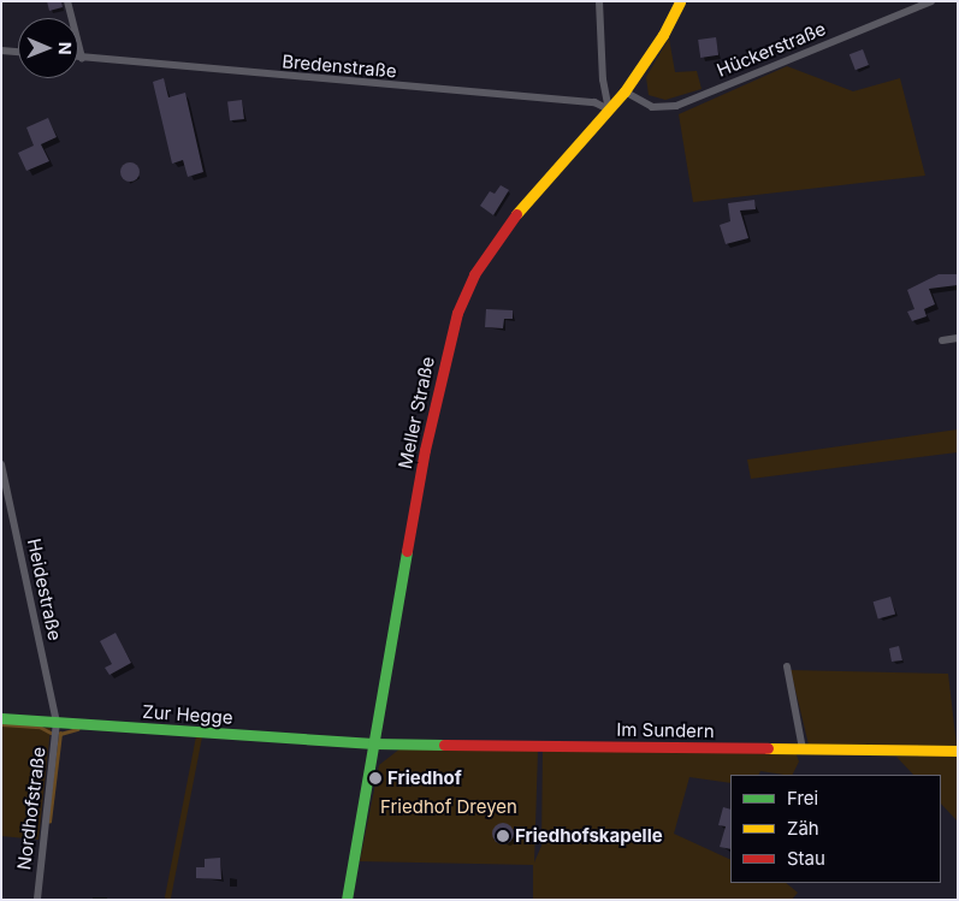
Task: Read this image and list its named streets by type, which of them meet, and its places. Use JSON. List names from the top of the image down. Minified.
{"streets":{"main road":["Meller Straße","Zur Hegge","Im Sundern"],"street":["Hückerstraße","Bredenstraße","Heidestraße","Nordhofstraße"]},"crossings":[["Hückerstraße","Meller Straße"],["Bredenstraße","Meller Straße"],["Meller Straße","Zur Hegge"],["Meller Straße","Im Sundern"],["Heidestraße","Zur Hegge"],["Heidestraße","Nordhofstraße"],["Zur Hegge","Im Sundern"],["Zur Hegge","Nordhofstraße"]],"parks":["Friedhof Dreyen"],"places":["Friedhof","Friedhofskapelle"],"legend":["Frei","Zäh","Stau"],"north":"right"}
